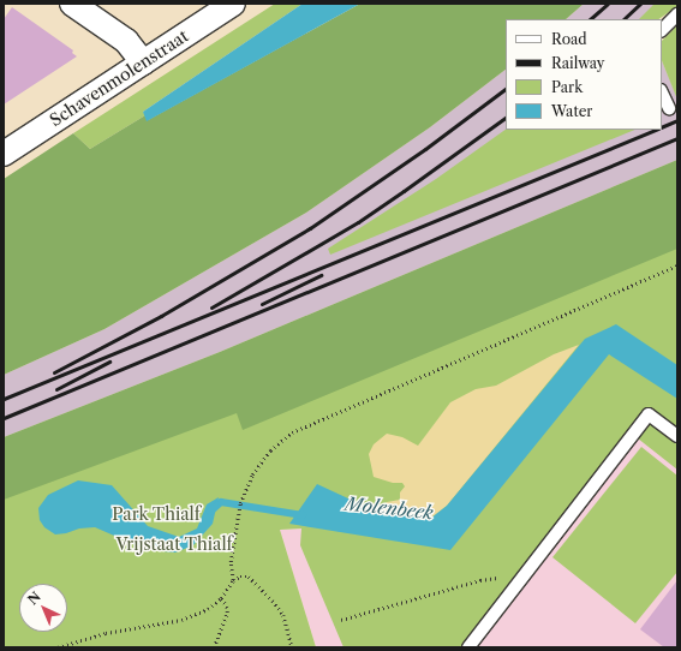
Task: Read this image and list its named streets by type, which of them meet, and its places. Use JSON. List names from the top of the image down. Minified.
{"streets":{"street":["Schavenmolenstraat"]},"water":["Molenbeek"],"parks":["Park Thialf","Vrijstaat Thialf"],"legend":["Road","Railway","Park","Water"],"north":"top left"}
